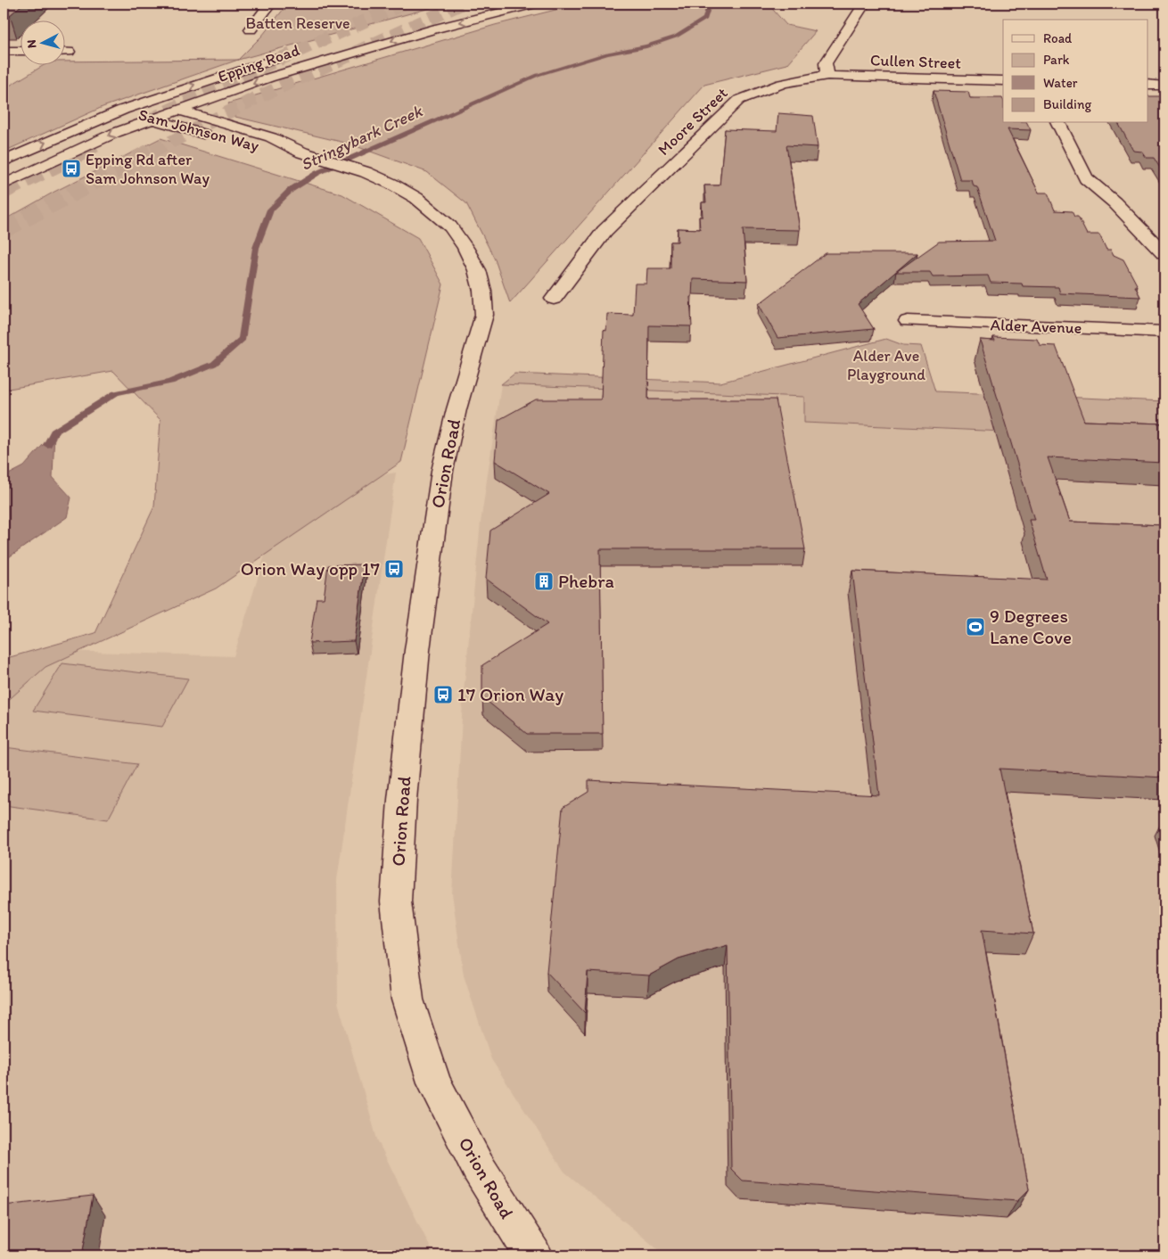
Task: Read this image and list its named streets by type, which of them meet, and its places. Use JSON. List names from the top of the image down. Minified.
{"streets":{"street":["Cullen Street","Epping Road","Moore Street","Sam Johnson Way","Alder Avenue","Orion Road"]},"crossings":[["Cullen Street","Moore Street"],["Epping Road","Sam Johnson Way"],["Sam Johnson Way","Orion Road"]],"water":["Stringybark Creek"],"parks":["Batten Reserve","Alder Ave Playground"],"places":{"bus stop":["Epping Rd after Sam Johnson Way","Orion Way opp 17","17 Orion Way"],"building":["Phebra"],"sports":["9 Degrees Lane Cove"]},"legend":["Road","Park","Water","Building"],"north":"left"}
